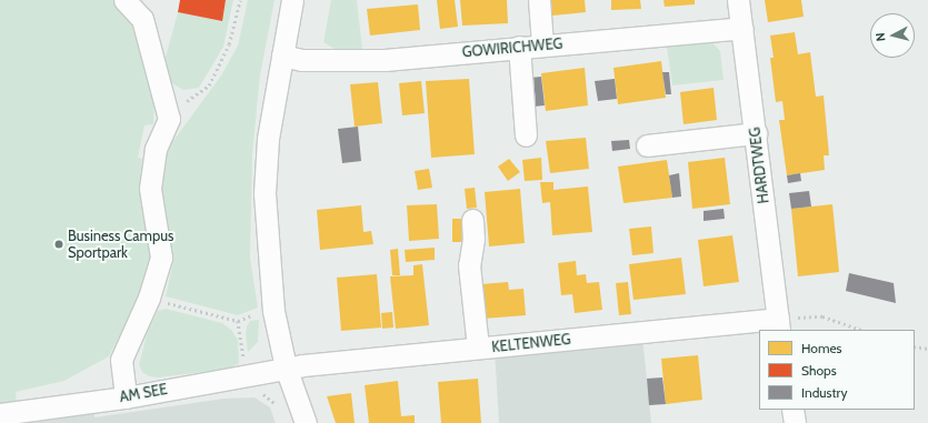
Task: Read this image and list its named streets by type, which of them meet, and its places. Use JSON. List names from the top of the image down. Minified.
{"streets":{"street":["GOWIRICHWEG","HARDTWEG","KELTENWEG","AM SEE"]},"crossings":[["GOWIRICHWEG","HARDTWEG"],["HARDTWEG","KELTENWEG"],["KELTENWEG","AM SEE"]],"places":["Business Campus Sportpark"],"legend":["Homes","Shops","Industry"],"north":"left"}
